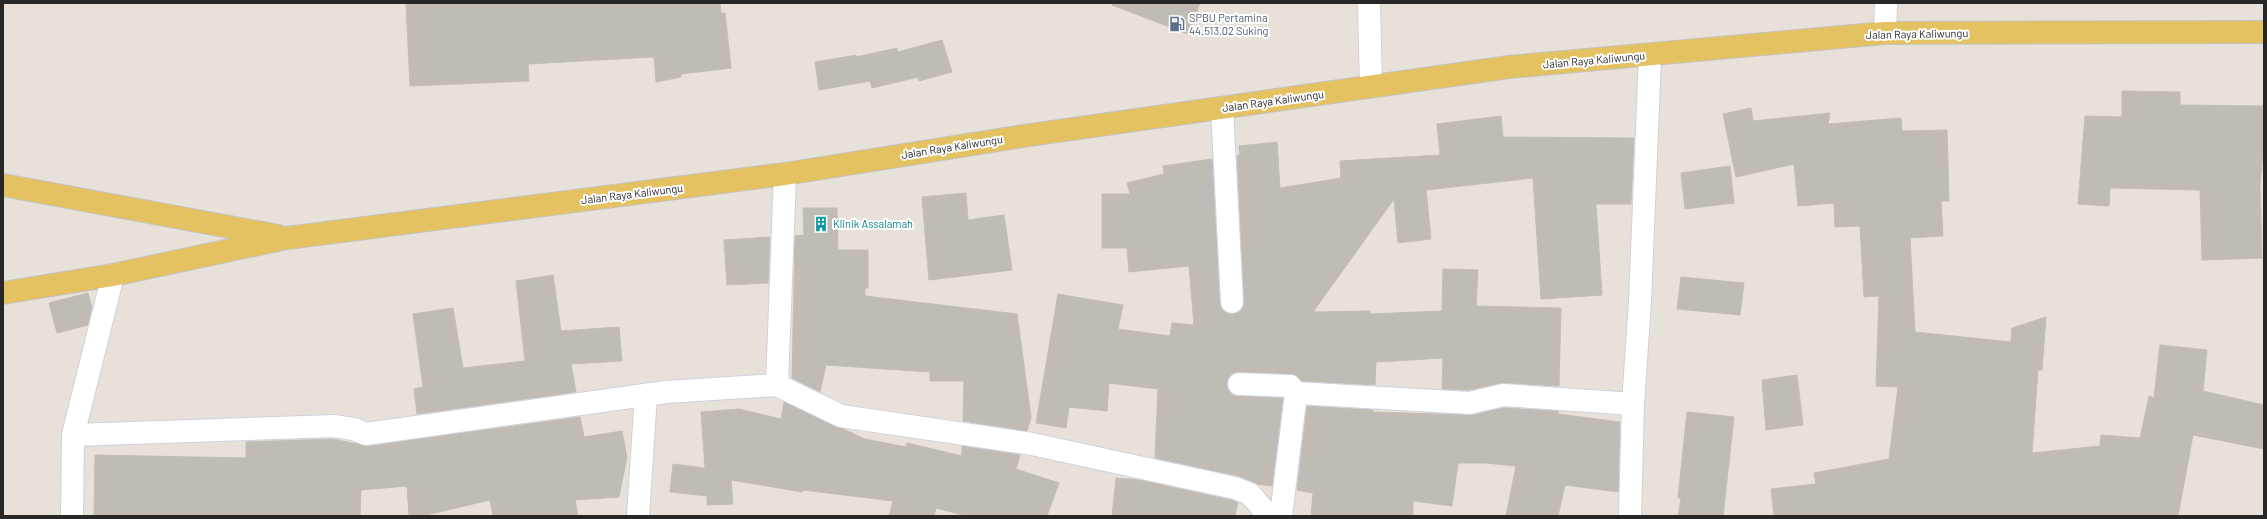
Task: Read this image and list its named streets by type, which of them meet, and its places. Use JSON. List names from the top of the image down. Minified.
{"streets":{"main road":["Jalan Raya Kaliwungu"]},"places":{"fuel station":["SPBU Pertamina 44.513.02 Suking"],"building":["Klinik Assalamah"]}}
